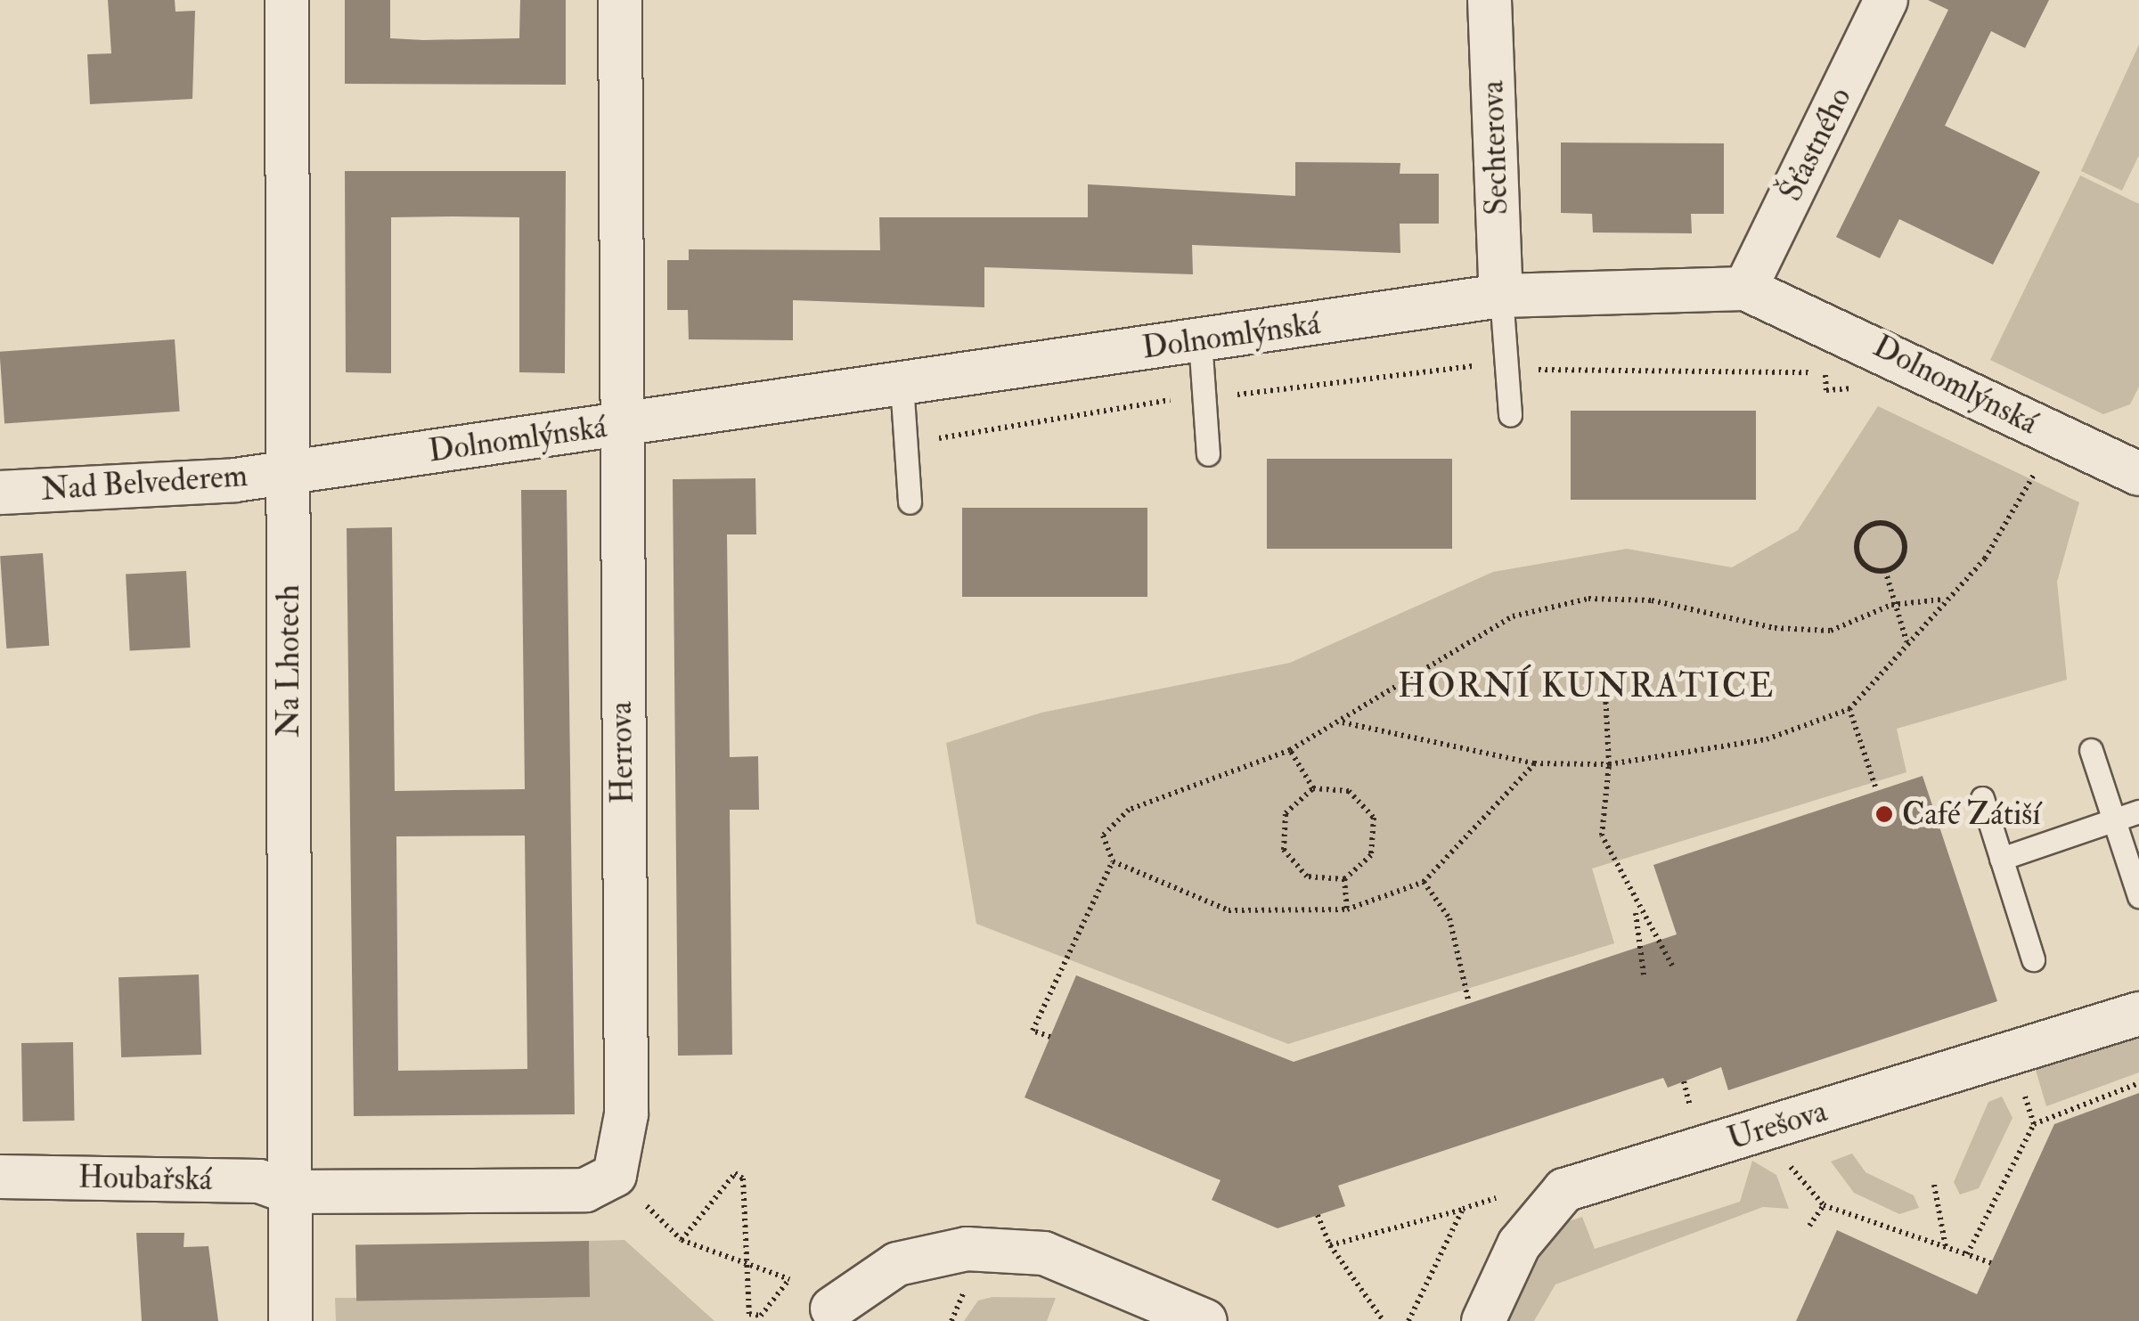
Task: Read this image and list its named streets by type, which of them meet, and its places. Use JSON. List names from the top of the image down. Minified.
{"streets":{"street":["Šťastného","Sechterova","Dolnomlýnská","Nad Belvederem","Na Lhotech","Herrova","Urešova","Houbařská"]},"crossings":[["Šťastného","Dolnomlýnská"],["Sechterova","Dolnomlýnská"],["Dolnomlýnská","Nad Belvederem"],["Dolnomlýnská","Na Lhotech"],["Dolnomlýnská","Herrova"],["Nad Belvederem","Na Lhotech"],["Na Lhotech","Herrova"],["Na Lhotech","Houbařská"],["Herrova","Houbařská"]],"districts":["HORNÍ KUNRATICE"],"places":["Café Zátiší"]}
